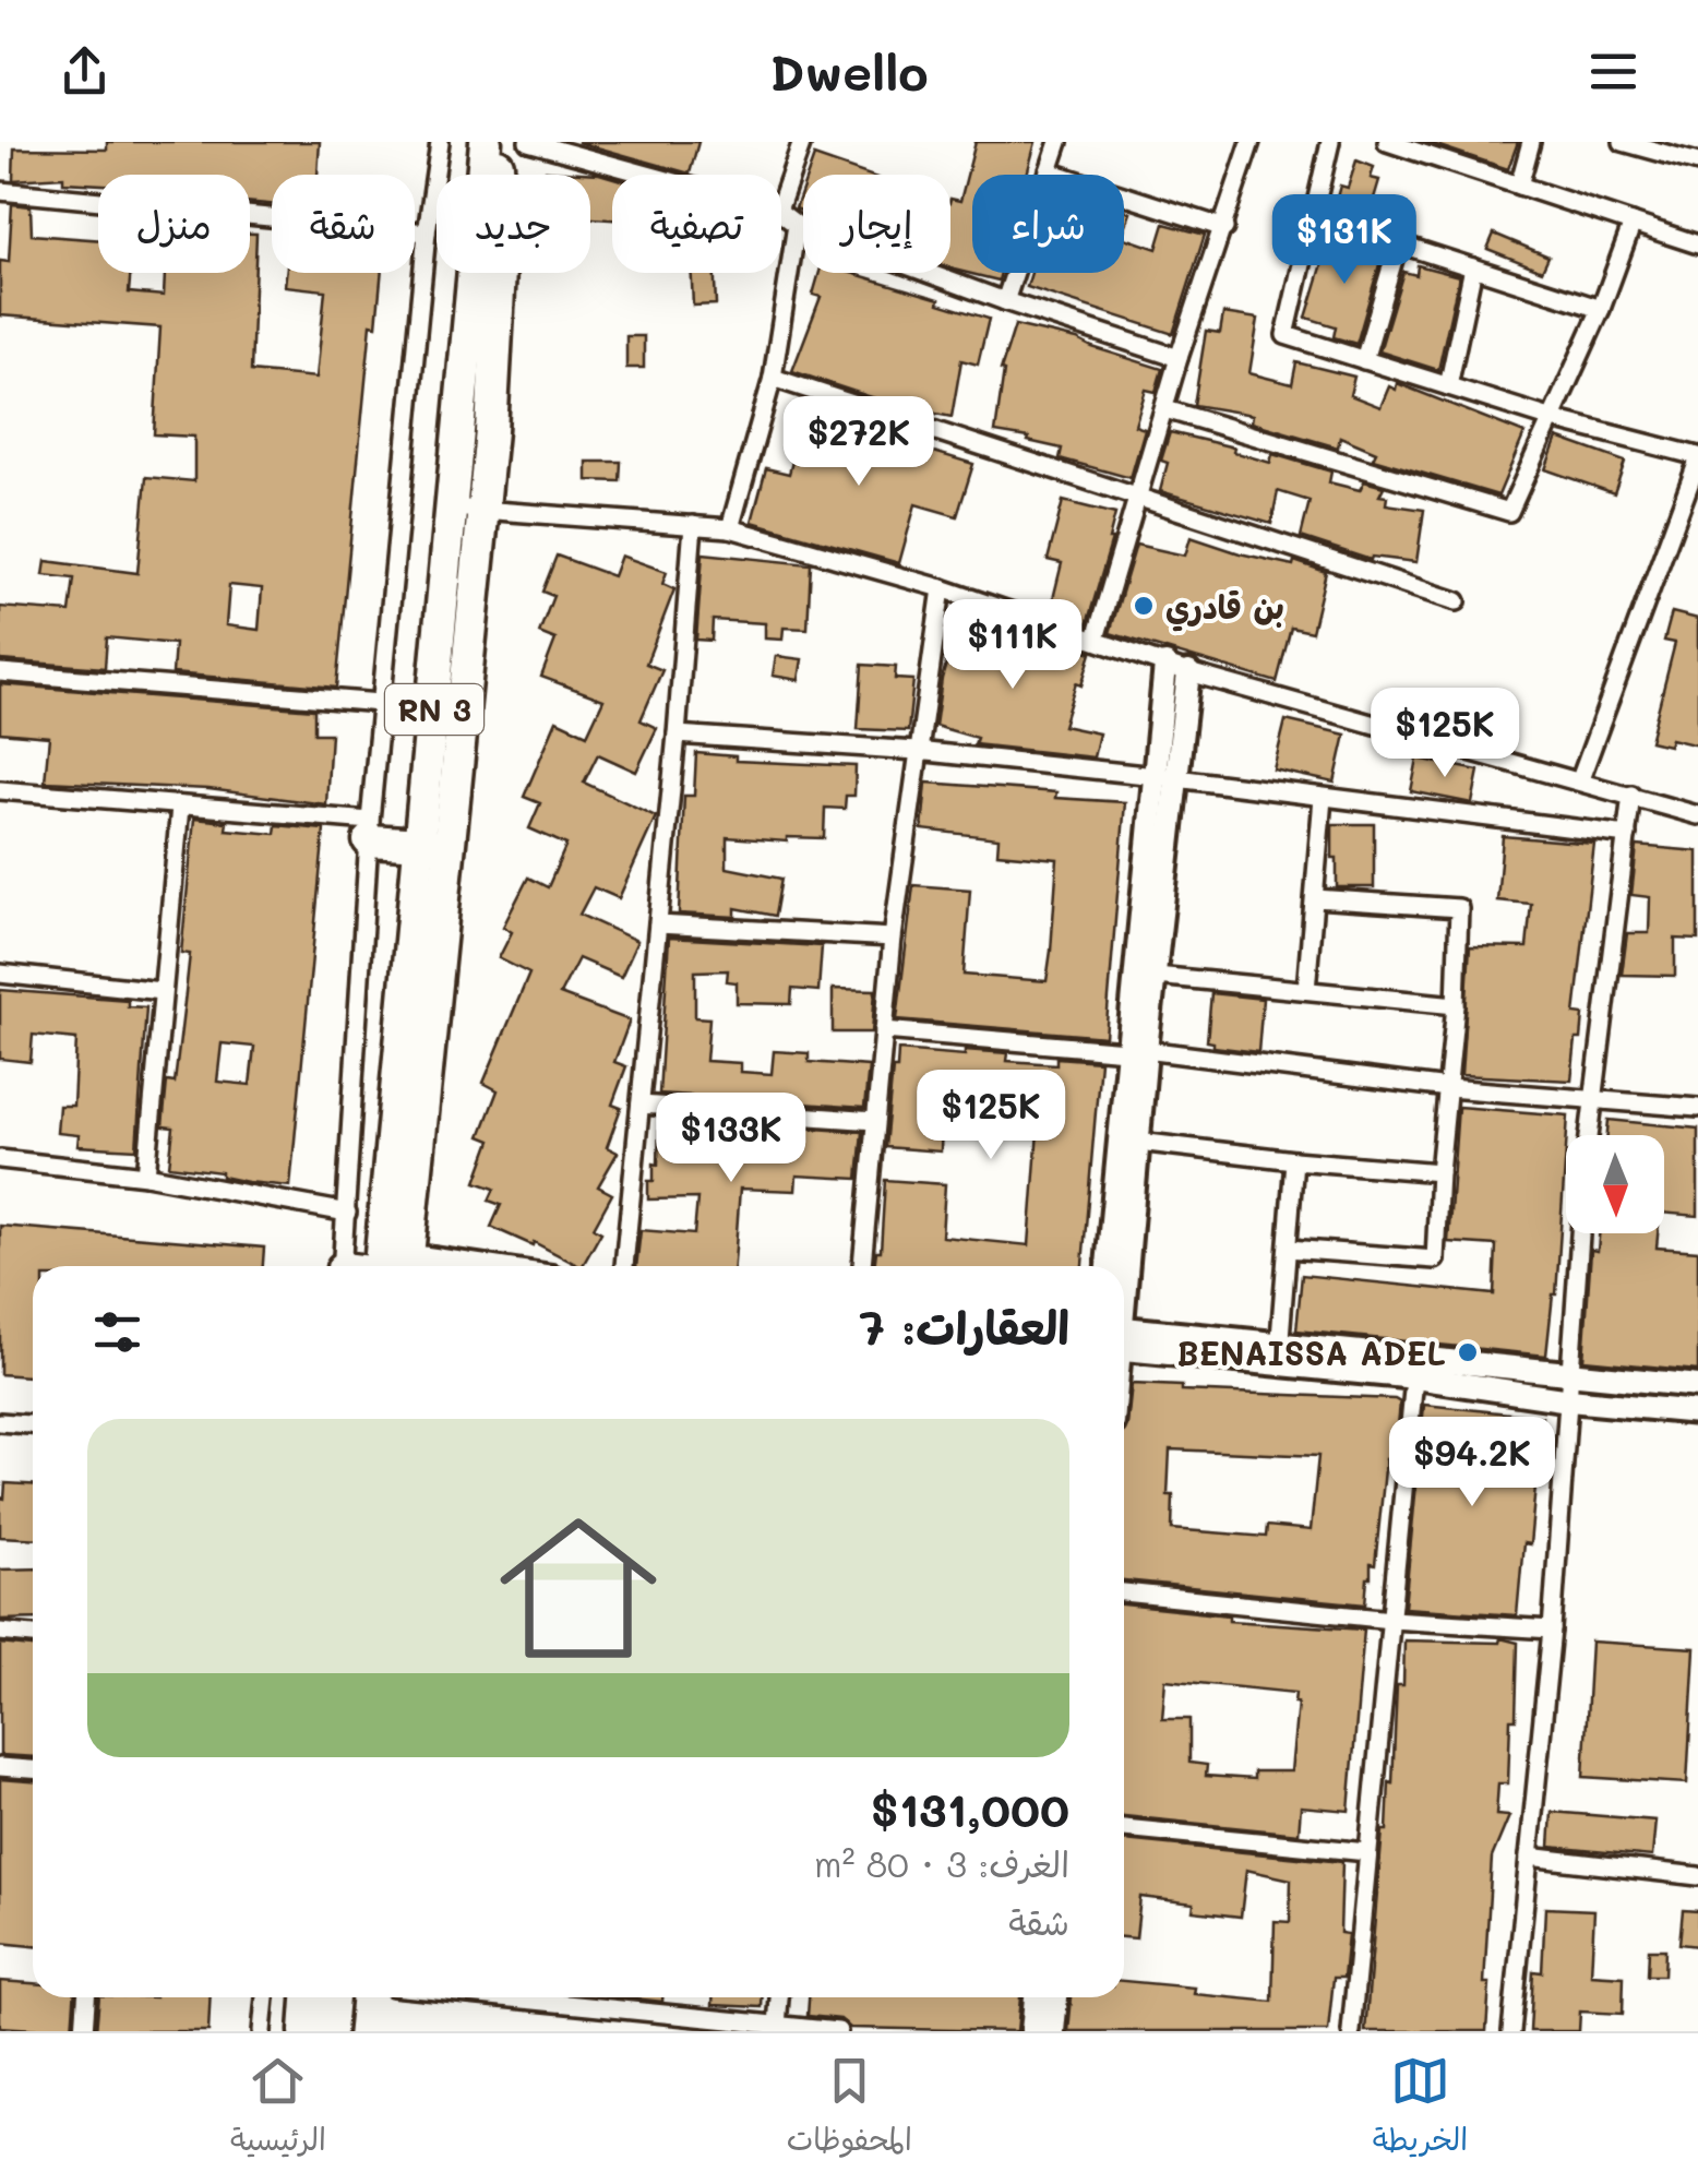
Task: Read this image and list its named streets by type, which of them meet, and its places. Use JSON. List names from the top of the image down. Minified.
{"streets":{"highway":["RN 3"]},"places":["بن قادري","BENAISSA ADEL"],"north":"bottom","page":{"header":"Dwello","chip":["شراء","إيجار","تصفية","جديد","شقة","منزل"],"price":["$131K","$272K","$111K","$125K","$125K","$133K","$94.2K"],"heading":"العقارات: 7","list":[{"name":"$131,000","note":"الغرف: 3 · 80 m² · شقة"}],"tabs":["الخريطة","المحفوظات","الرئيسية"]}}
